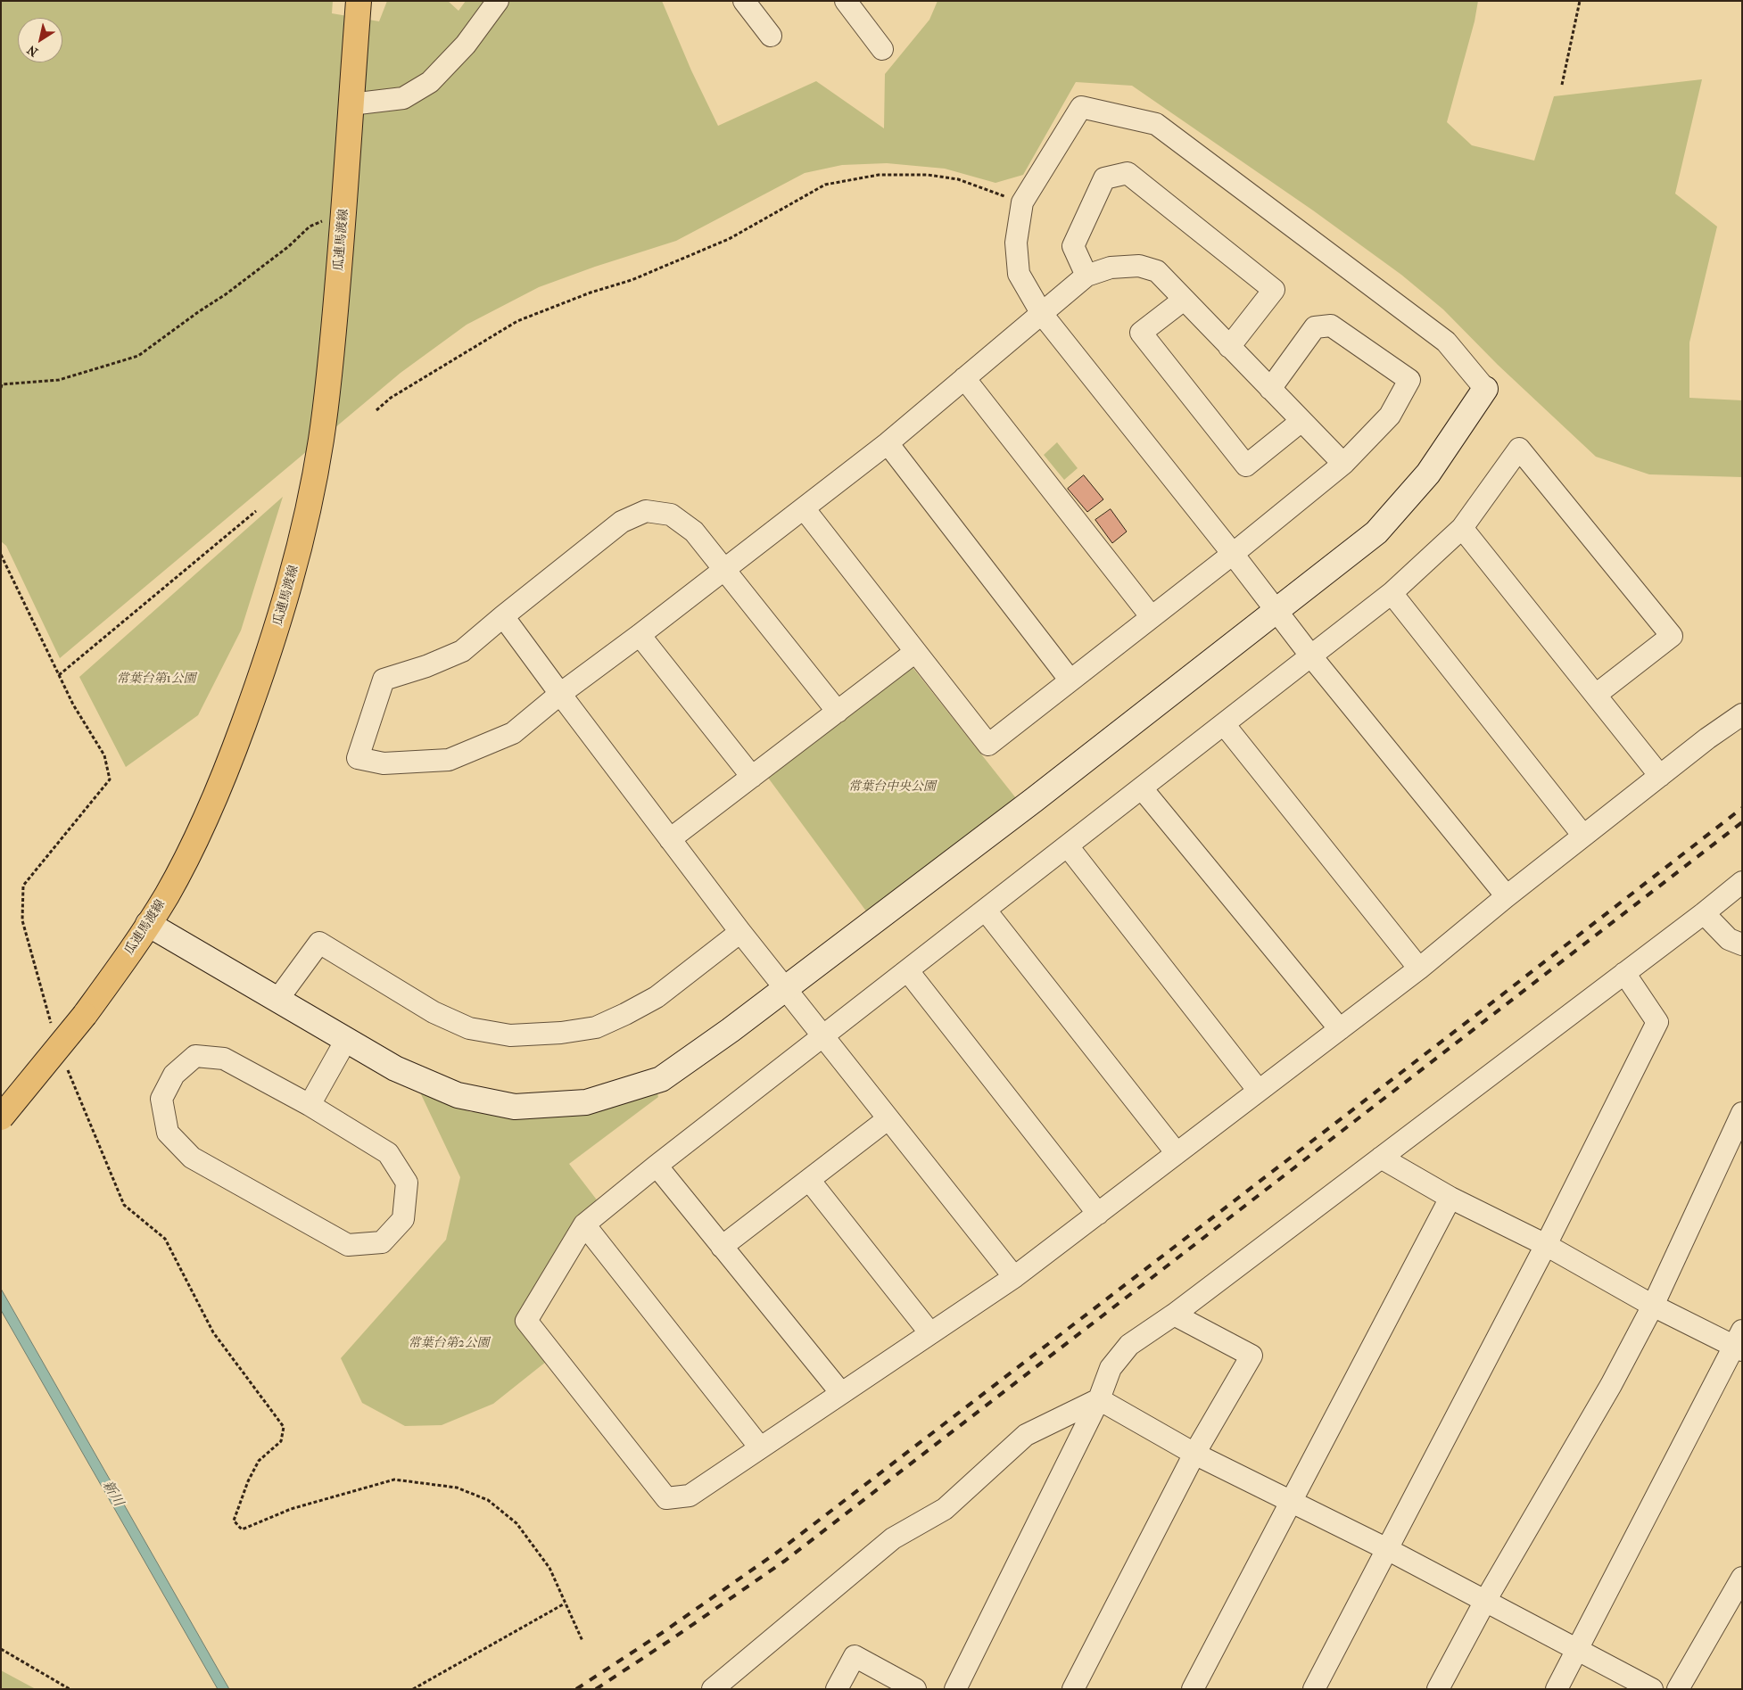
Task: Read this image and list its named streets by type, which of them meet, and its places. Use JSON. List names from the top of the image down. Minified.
{"streets":{"main road":["瓜連馬渡線"]},"water":["新川"],"parks":["常葉台第1公園","常葉台中央公園","常葉台第2公園"],"north":"bottom left"}
